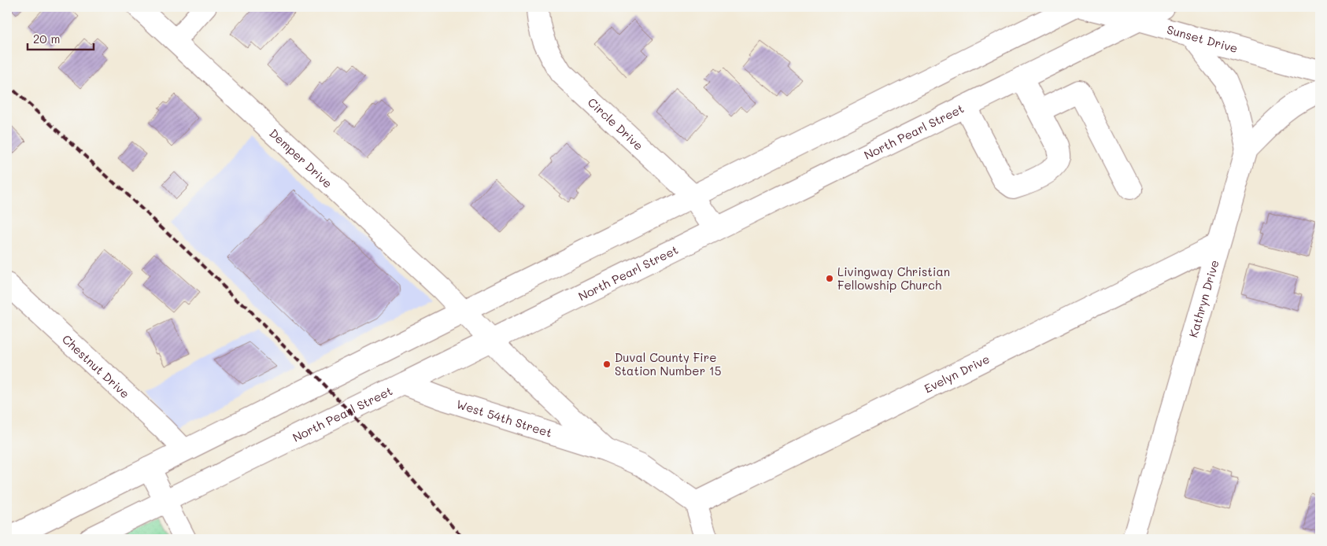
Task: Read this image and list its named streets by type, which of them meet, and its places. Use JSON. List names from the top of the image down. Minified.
{"streets":{"street":["Sunset Drive","Circle Drive","North Pearl Street","Demper Drive","Kathryn Drive","Chestnut Drive","Evelyn Drive","West 54th Street"]},"crossings":[["Sunset Drive","North Pearl Street"],["Circle Drive","North Pearl Street"],["North Pearl Street","West 54th Street"],["Demper Drive","West 54th Street"],["Kathryn Drive","Evelyn Drive"],["Evelyn Drive","West 54th Street"]],"places":["Livingway Christian Fellowship Church","Duval County Fire Station Number 15"],"scale_bar":"20 m"}
